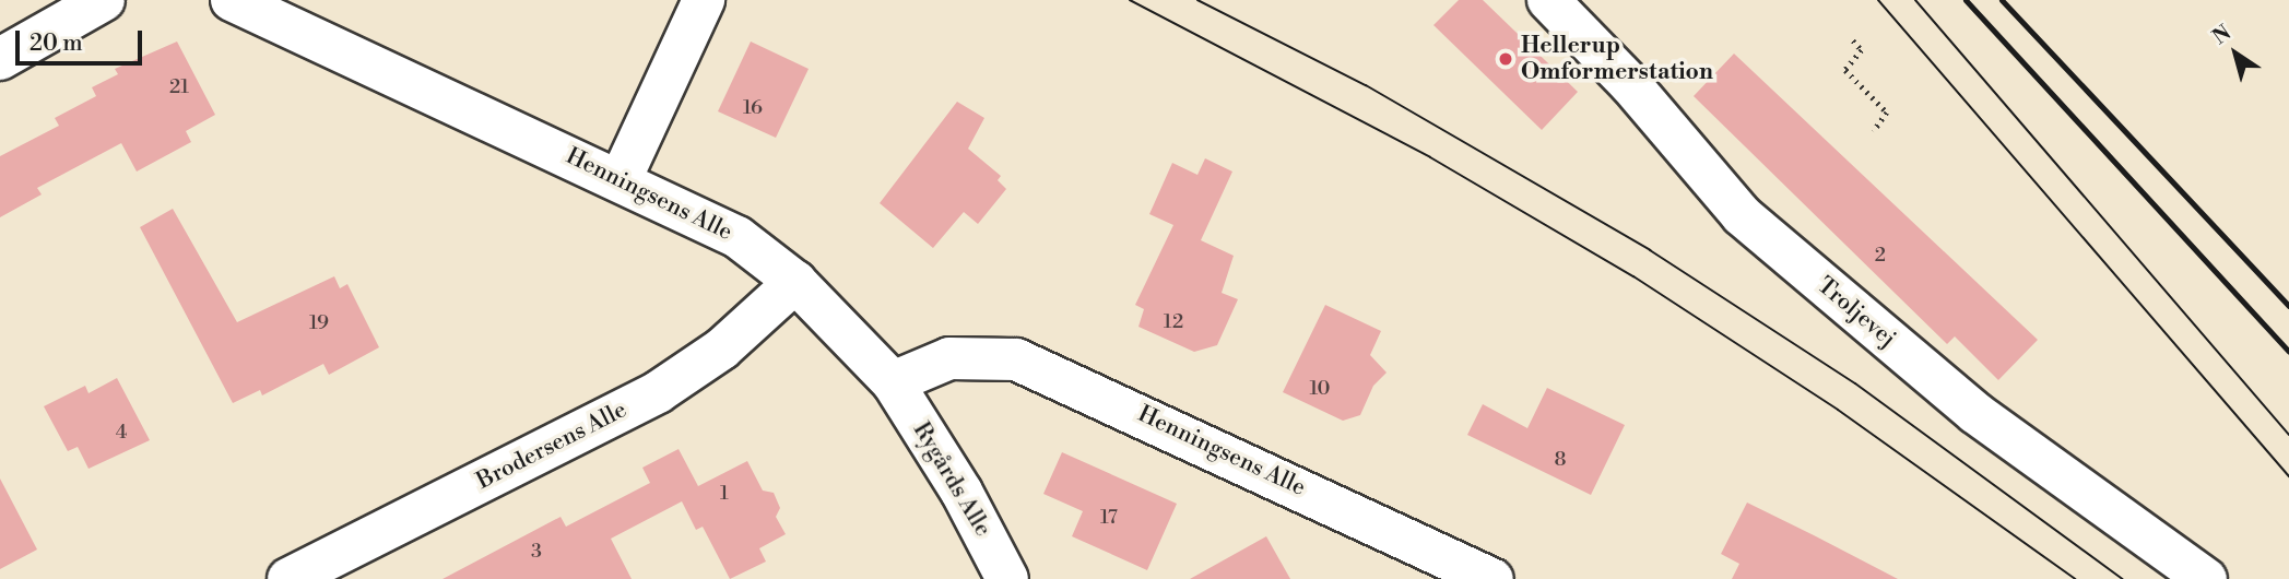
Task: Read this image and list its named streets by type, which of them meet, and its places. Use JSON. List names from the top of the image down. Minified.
{"streets":{"street":["Henningsens Alle","Troljevej","Brodersens Alle","Rygårds Alle"]},"crossings":[["Henningsens Alle","Brodersens Alle"],["Henningsens Alle","Rygårds Alle"]],"places":["Hellerup Omformerstation"],"house_numbers":["21","16","2","12","19","10","4","8","1","17","3"],"scale_bar":"20 m","north":"top left"}
